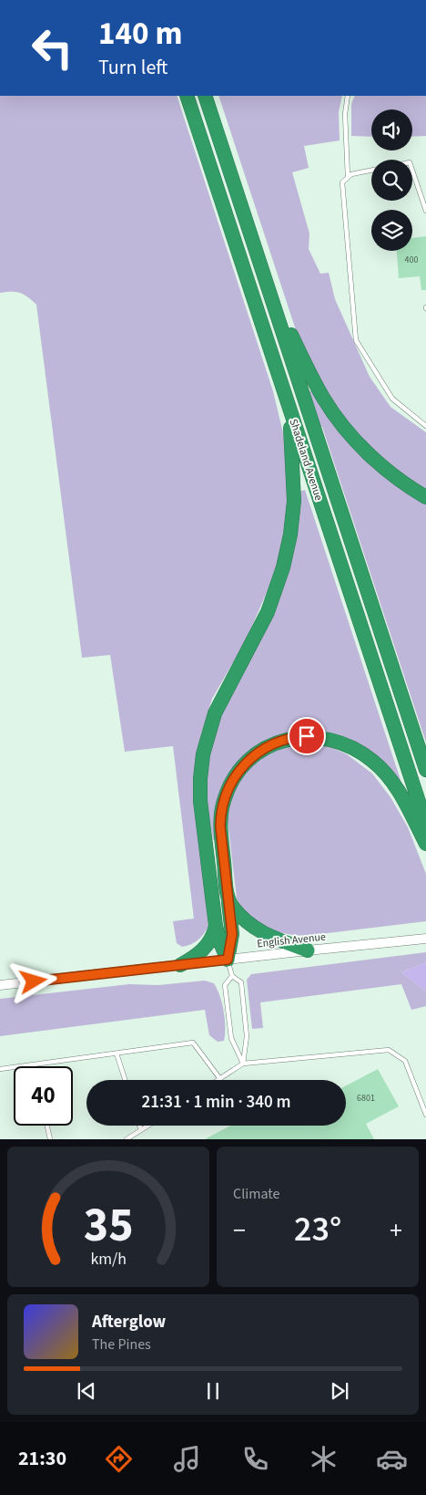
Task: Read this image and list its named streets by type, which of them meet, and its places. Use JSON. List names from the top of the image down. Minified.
{"streets":{"highway":["Shadeland Avenue"],"street":["English Avenue"]},"house_numbers":["400","6801"],"page":{"turn":["140 m","Turn left"],"limit":"40","trip":"21:31 · 1 min · 340 m","tile":"Climate","heat":["−","23°","+"],"song":["Afterglow","The Pines"],"tabs":"21:30","gauge":["35","km/h"]}}
